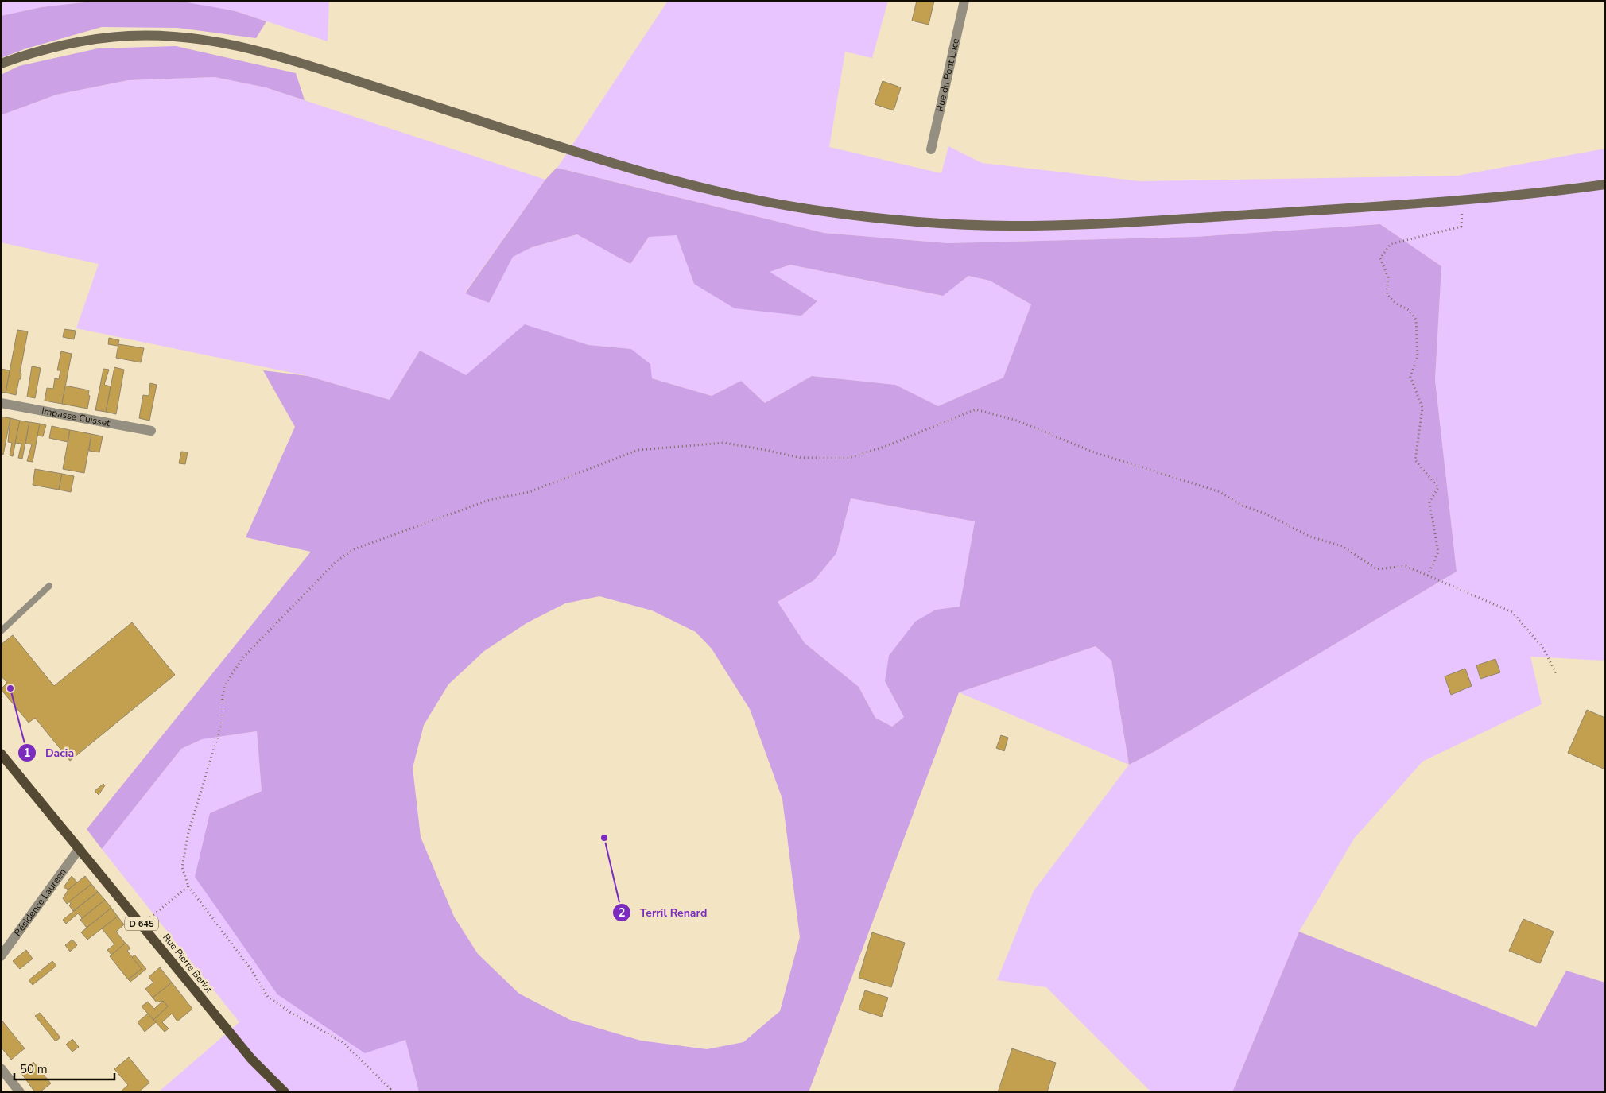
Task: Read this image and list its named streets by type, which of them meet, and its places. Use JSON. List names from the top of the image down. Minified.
{"streets":{"main road":["D 645","Rue Pierre Beriot"],"street":["Rue du Pont Luce","Impasse Cuisset","Résidence Laureen"]},"crossings":[["Résidence Laureen","Rue Pierre Beriot"]],"places":["Dacia","Terril Renard"],"scale_bar":"50 m"}
